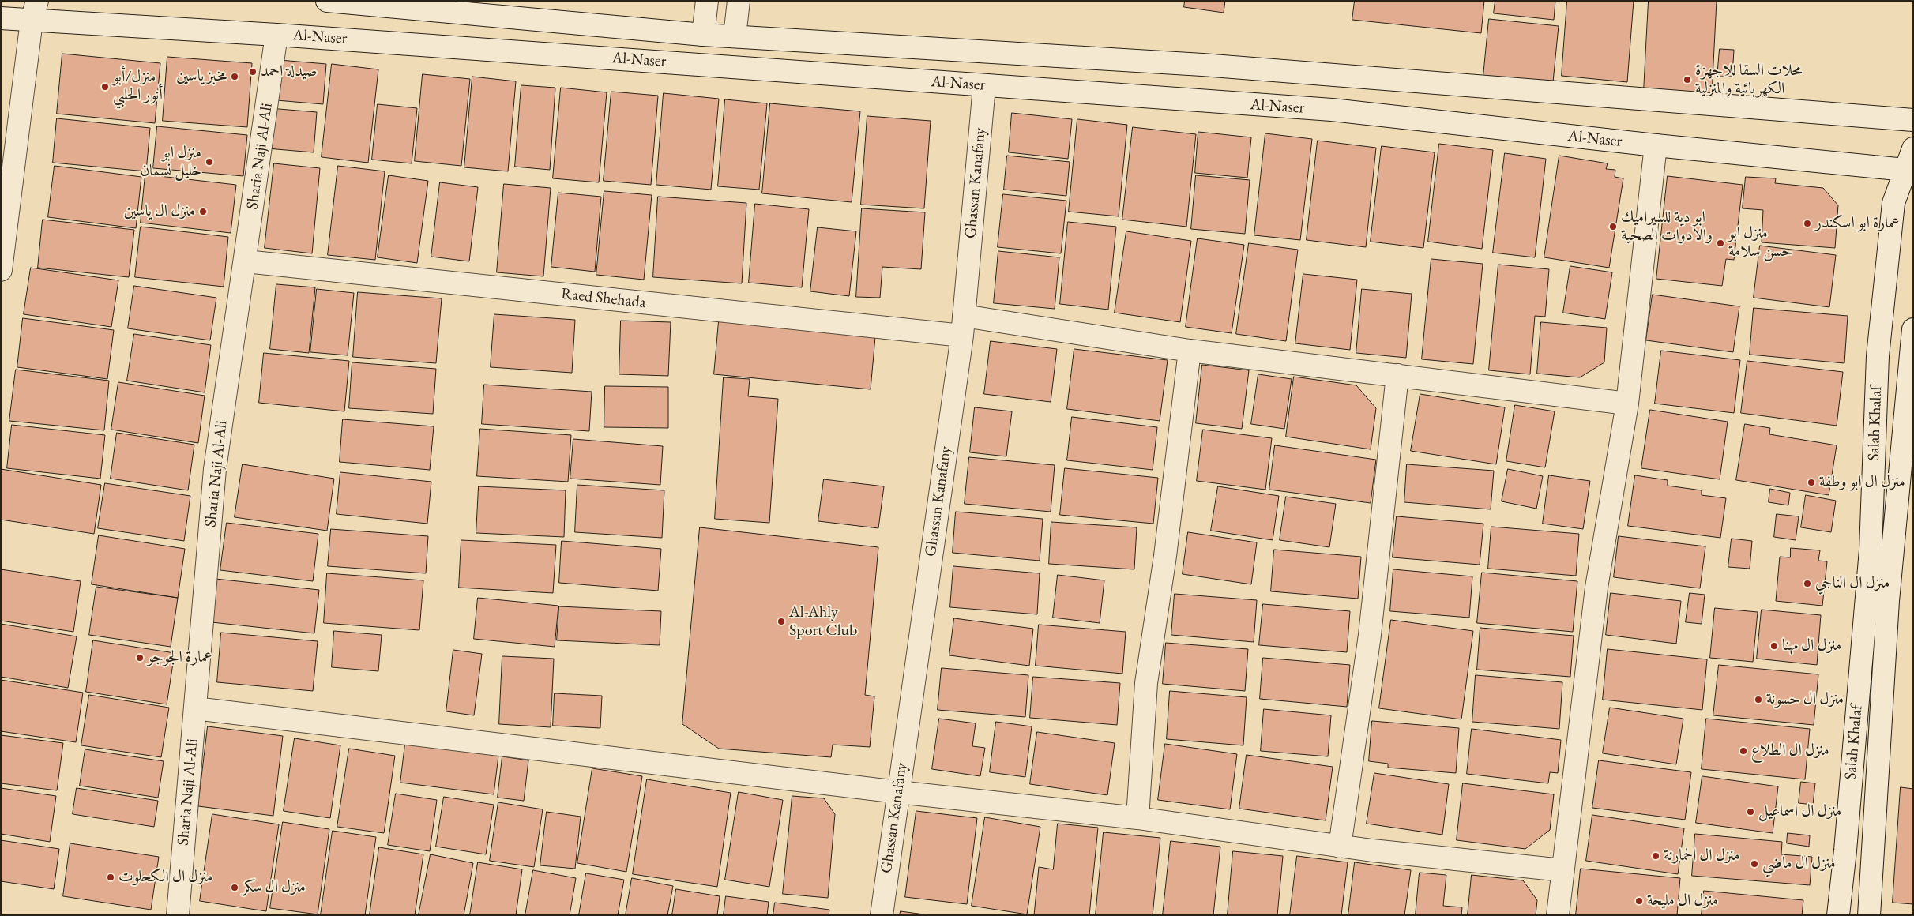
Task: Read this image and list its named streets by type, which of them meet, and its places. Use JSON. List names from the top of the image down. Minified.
{"streets":{"street":["Al-Naser","Sharia Naji Al-Ali","Ghassan Kanafany","Raed Shehada","Salah Khalaf"]},"crossings":[["Al-Naser","Sharia Naji Al-Ali"],["Al-Naser","Ghassan Kanafany"],["Al-Naser","Salah Khalaf"],["Sharia Naji Al-Ali","Raed Shehada"],["Ghassan Kanafany","Raed Shehada"]],"places":["صيدلة احمد","مخبز ياسين","محلات السقا للاجهزة الكهربائية والمنزلية","منزل/أبو أنور الحلبي","منزل ابو خليل نسمان","منزل ال ياسين","عمارة ابو اسكندر","ابو دية للسيراميك والادوات الصحية","منزل ابو حسن سلامة","منزل ال ابو وطفة","منزل ال الناجي","Al-Ahly Sport Club","منزل ال مهنا","عمارة الجوجو","منزل ال حسونة","منزل ال الطلاع","منزل ال اسماعيل","منزل ال الحمارنة","منزل ال ماضي","منزل ال الكحلوت","منزل ال سكر","منزل ال مليحة"]}
